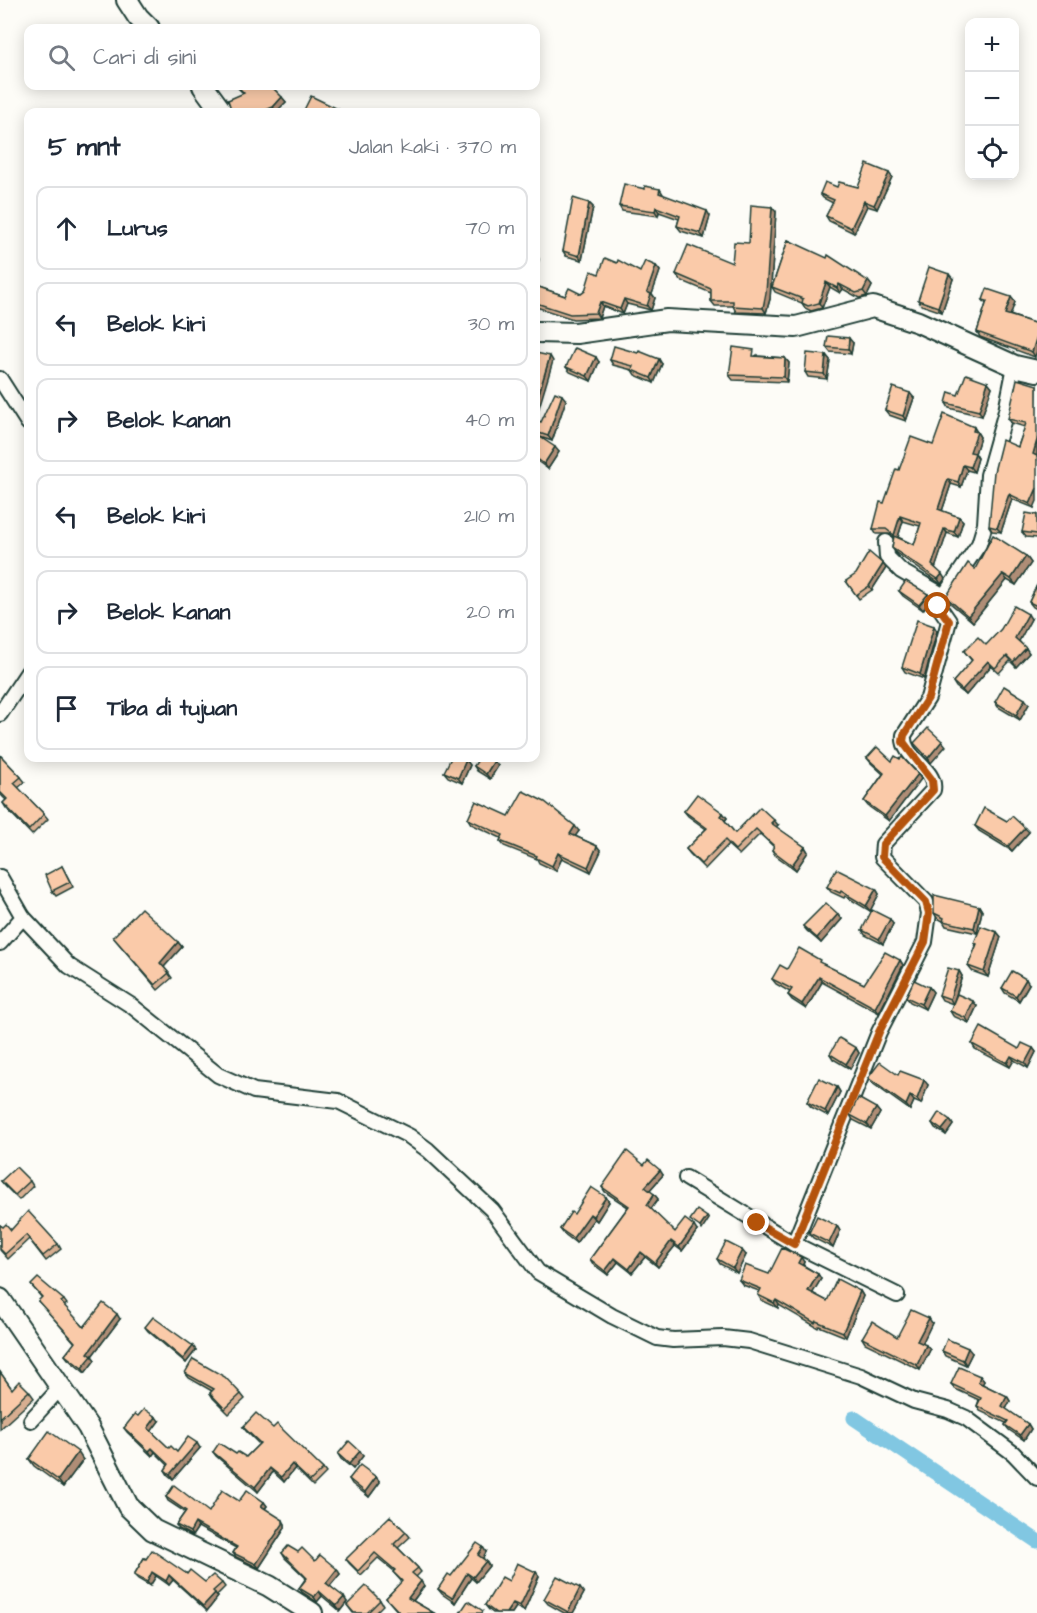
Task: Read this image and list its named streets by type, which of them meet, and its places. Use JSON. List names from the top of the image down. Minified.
{"page":{"map_buttons":["+","−"],"search":"Cari di sini","heading":["5 mnt","Jalan kaki · 370 m"],"list":[["Lurus","70 m"],["Belok kiri","30 m"],["Belok kanan","40 m"],["Belok kiri","210 m"],["Belok kanan","20 m"],"Tiba di tujuan"]}}
